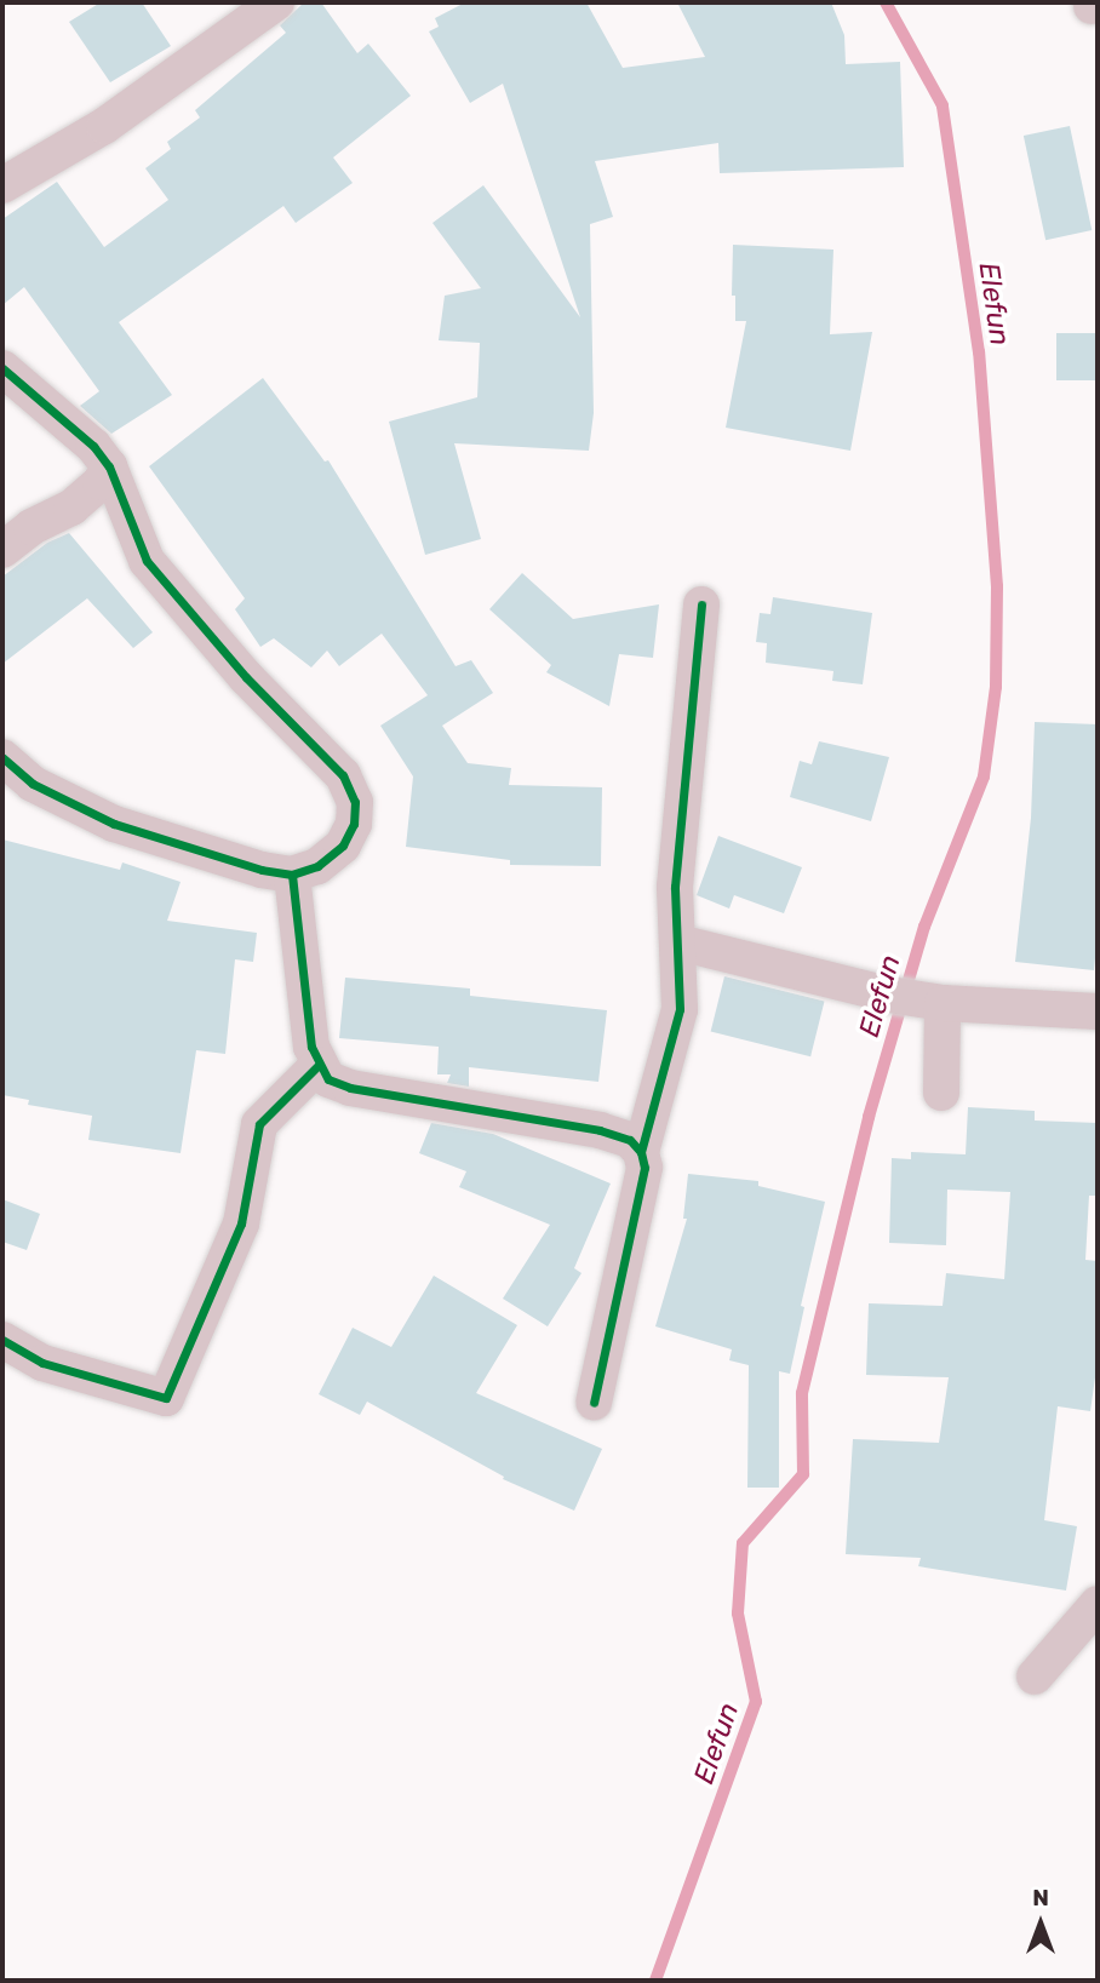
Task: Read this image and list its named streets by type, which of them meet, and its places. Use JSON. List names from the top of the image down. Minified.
{"water":["Elefun"],"north":"top"}
